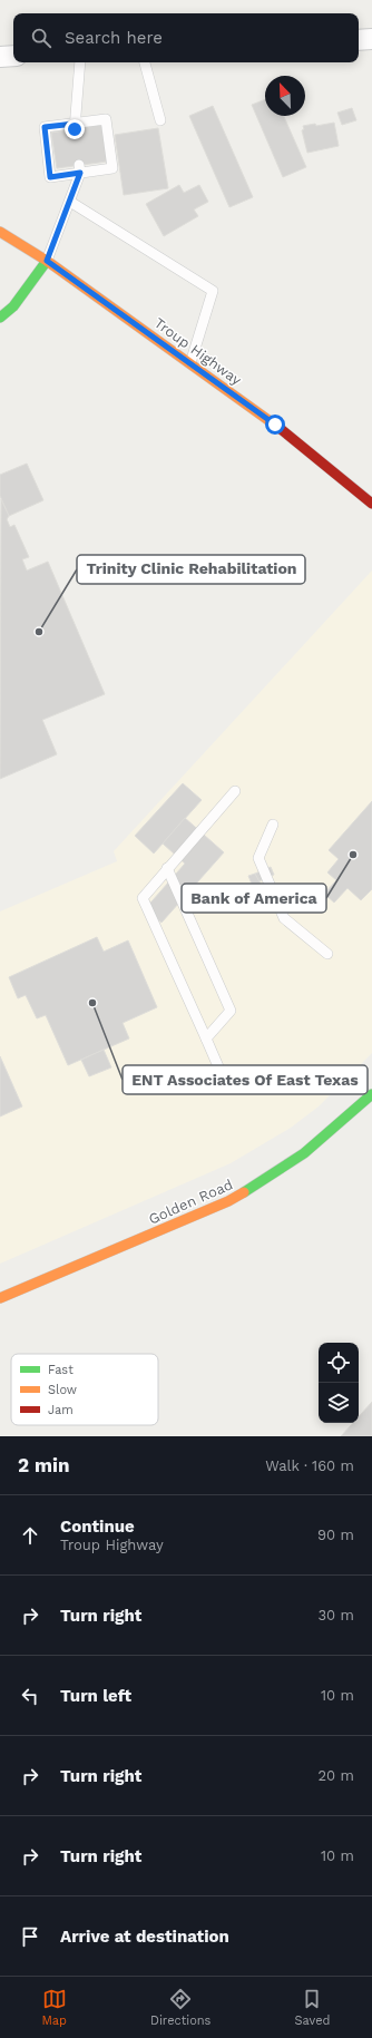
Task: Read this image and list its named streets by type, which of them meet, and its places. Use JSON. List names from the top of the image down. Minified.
{"streets":{"street":["Troup Highway","Golden Road"]},"places":["Trinity Clinic Rehabilitation","Bank of America","ENT Associates Of East Texas"],"legend":["Fast","Slow","Jam"],"north":"top left","page":{"search":"Search here","heading":["2 min","Walk · 160 m"],"list":[["Continue","Troup Highway","90 m"],["Turn right","30 m"],["Turn left","10 m"],["Turn right","20 m"],["Turn right","10 m"],"Arrive at destination"],"nav":["Map","Directions","Saved"]}}
